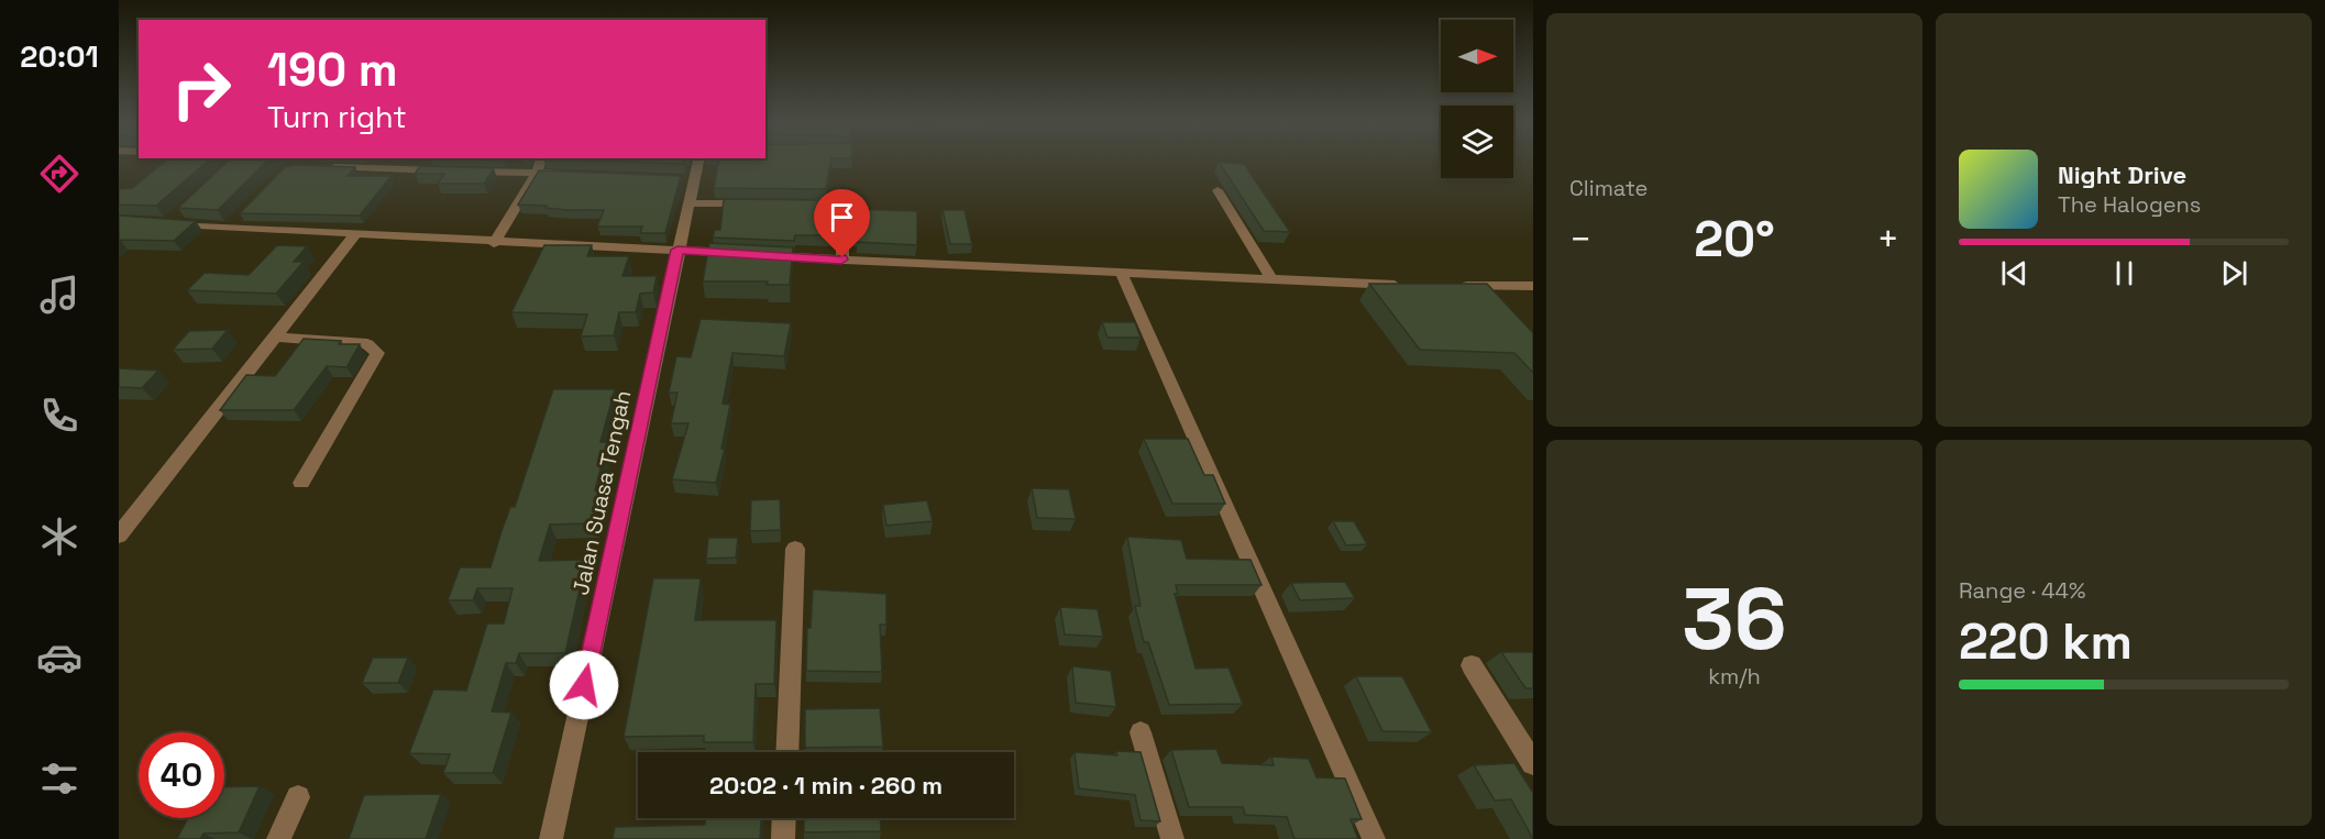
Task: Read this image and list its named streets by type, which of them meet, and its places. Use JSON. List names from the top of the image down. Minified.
{"streets":{"street":["Jalan Suasa Tengah"]},"north":"right","page":{"tabs":"20:01","tile":["Climate",["36","km/h"],["Range · 44%","220 km"]],"turn":["190 m","Turn right"],"song":["Night Drive","The Halogens"],"heat":["−","20°","+"],"limit":"40","trip":"20:02 · 1 min · 260 m"}}
